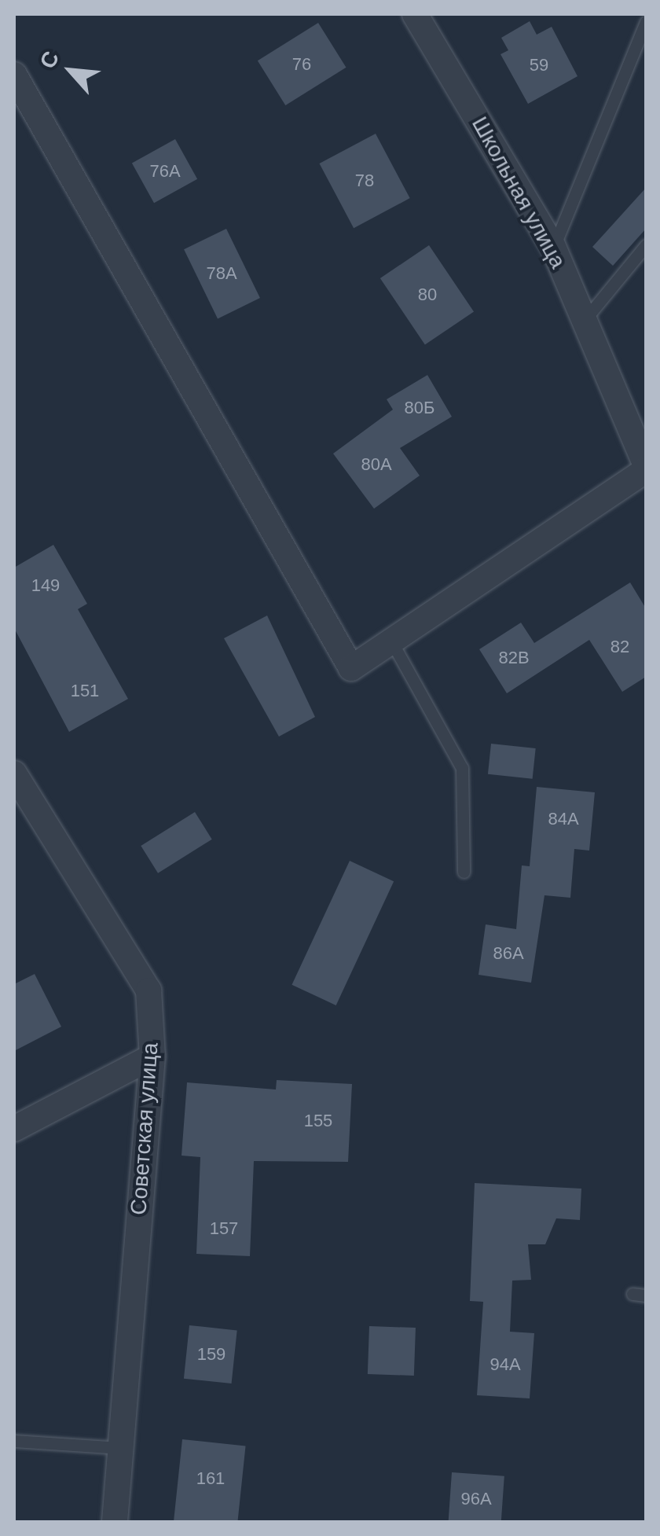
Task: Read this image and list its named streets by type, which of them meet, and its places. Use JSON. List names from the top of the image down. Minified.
{"streets":{"street":["Школьная улица","Советская улица"]},"house_numbers":["76","59","76А","78","78А","80","80Б","80А","149","82","82В","151","84А","86А","155","157","159","94А","161","96А"],"north":"top left"}
